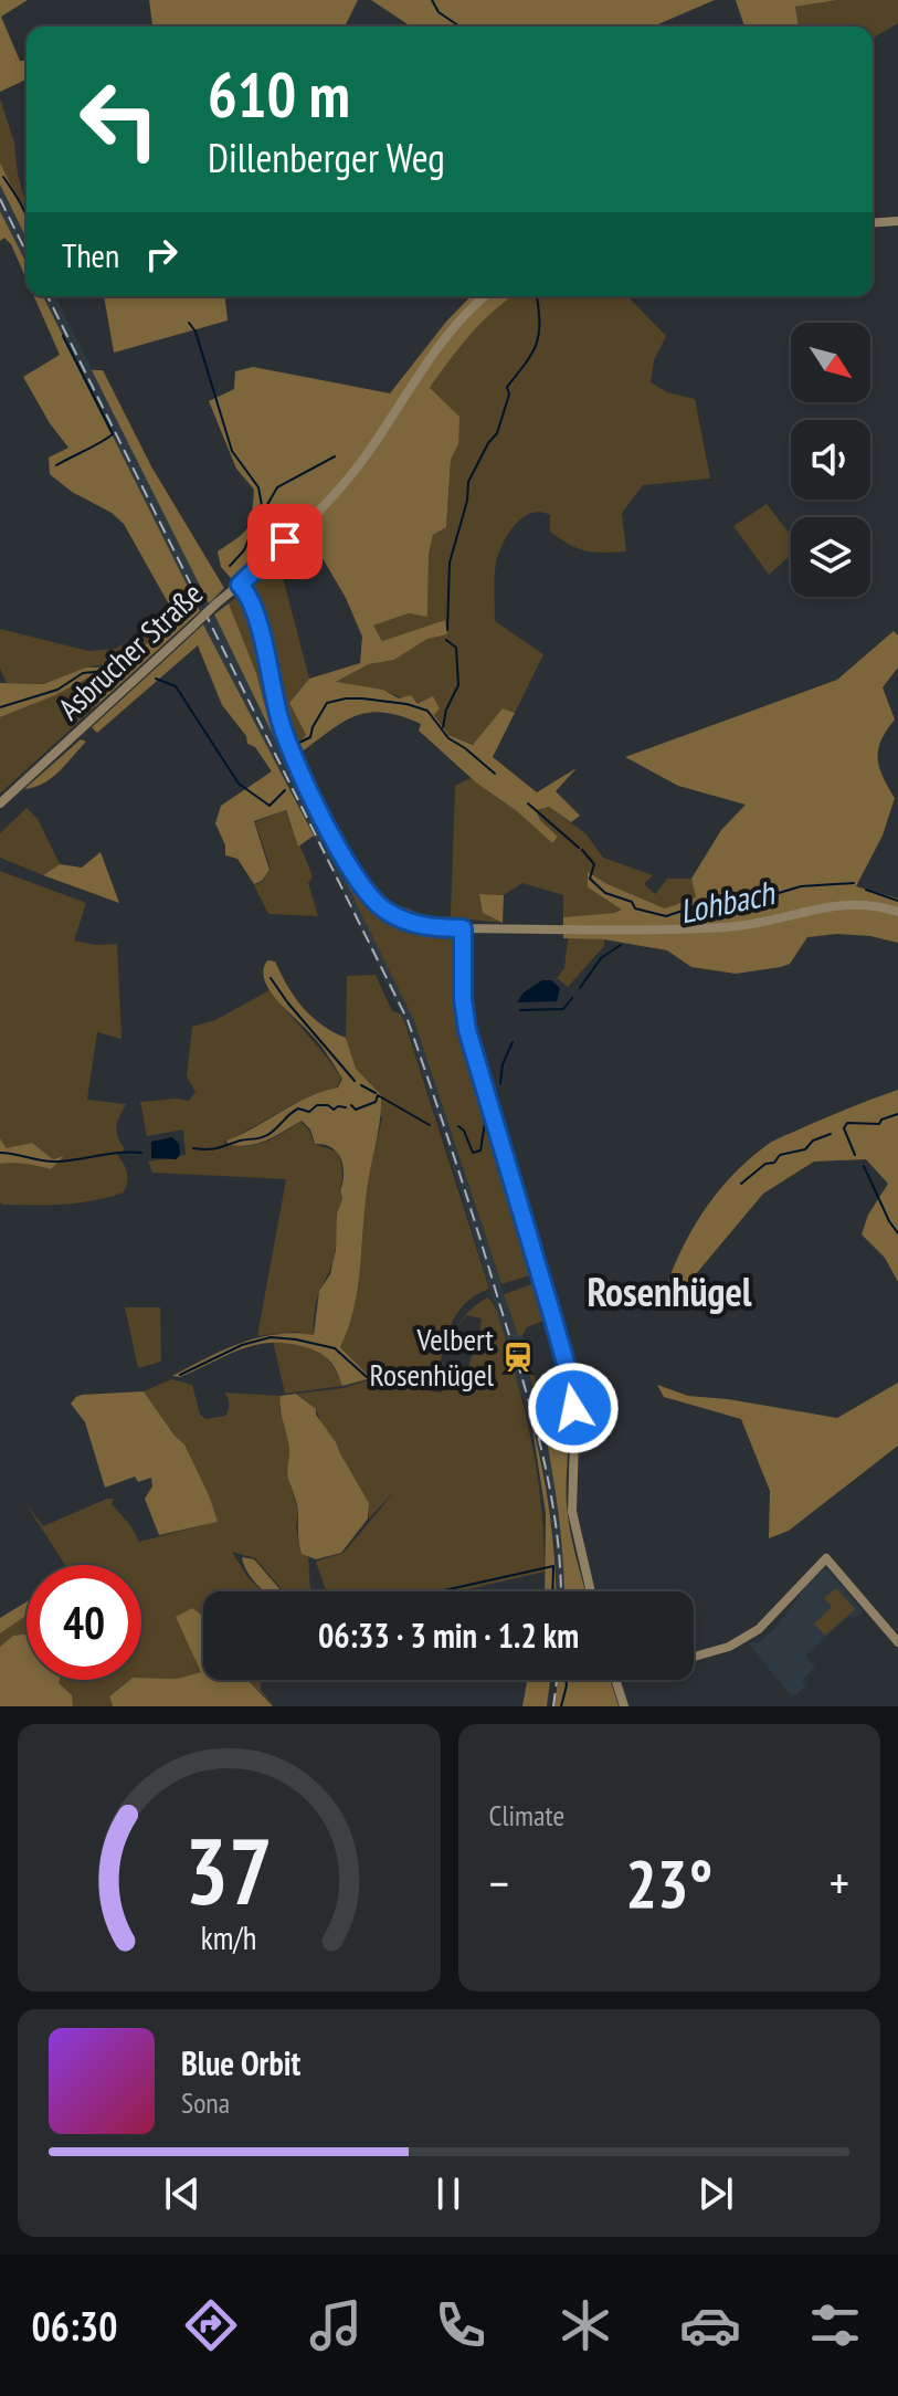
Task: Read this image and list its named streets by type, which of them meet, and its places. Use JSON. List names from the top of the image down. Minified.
{"streets":{"main road":["Asbrucher Straße"]},"districts":["Rosenhügel"],"water":["Lohbach"],"places":{"station":["Velbert Rosenhügel"]},"north":"bottom right","page":{"turn":["610 m","Dillenberger Weg"],"then":"Then","limit":"40","trip":"06:33 · 3 min · 1.2 km","tile":"Climate","heat":["−","23°","+"],"song":["Blue Orbit","Sona"],"tabs":"06:30","gauge":["37","km/h"]}}
